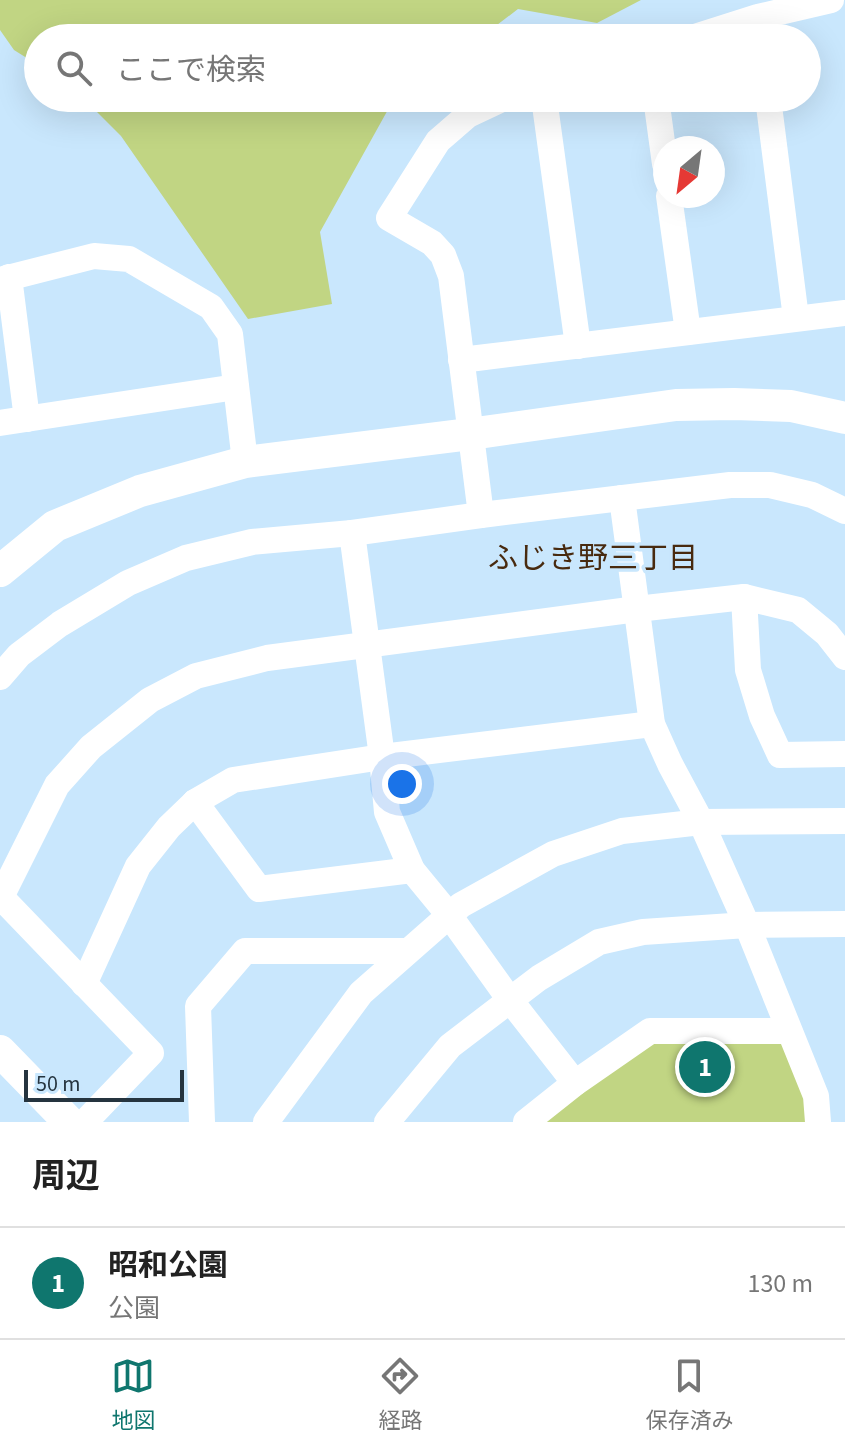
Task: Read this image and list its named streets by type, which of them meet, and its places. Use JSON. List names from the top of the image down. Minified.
{"districts":["ふじき野三丁目"],"scale_bar":"50 m","north":"bottom left","page":{"search":"ここで検索","pins":"1","scale":"50 m","heading":"周辺","list":[{"mark":"1","name":"昭和公園","note":"公園","value":"130 m"}],"nav":["地図","経路","保存済み"]}}
